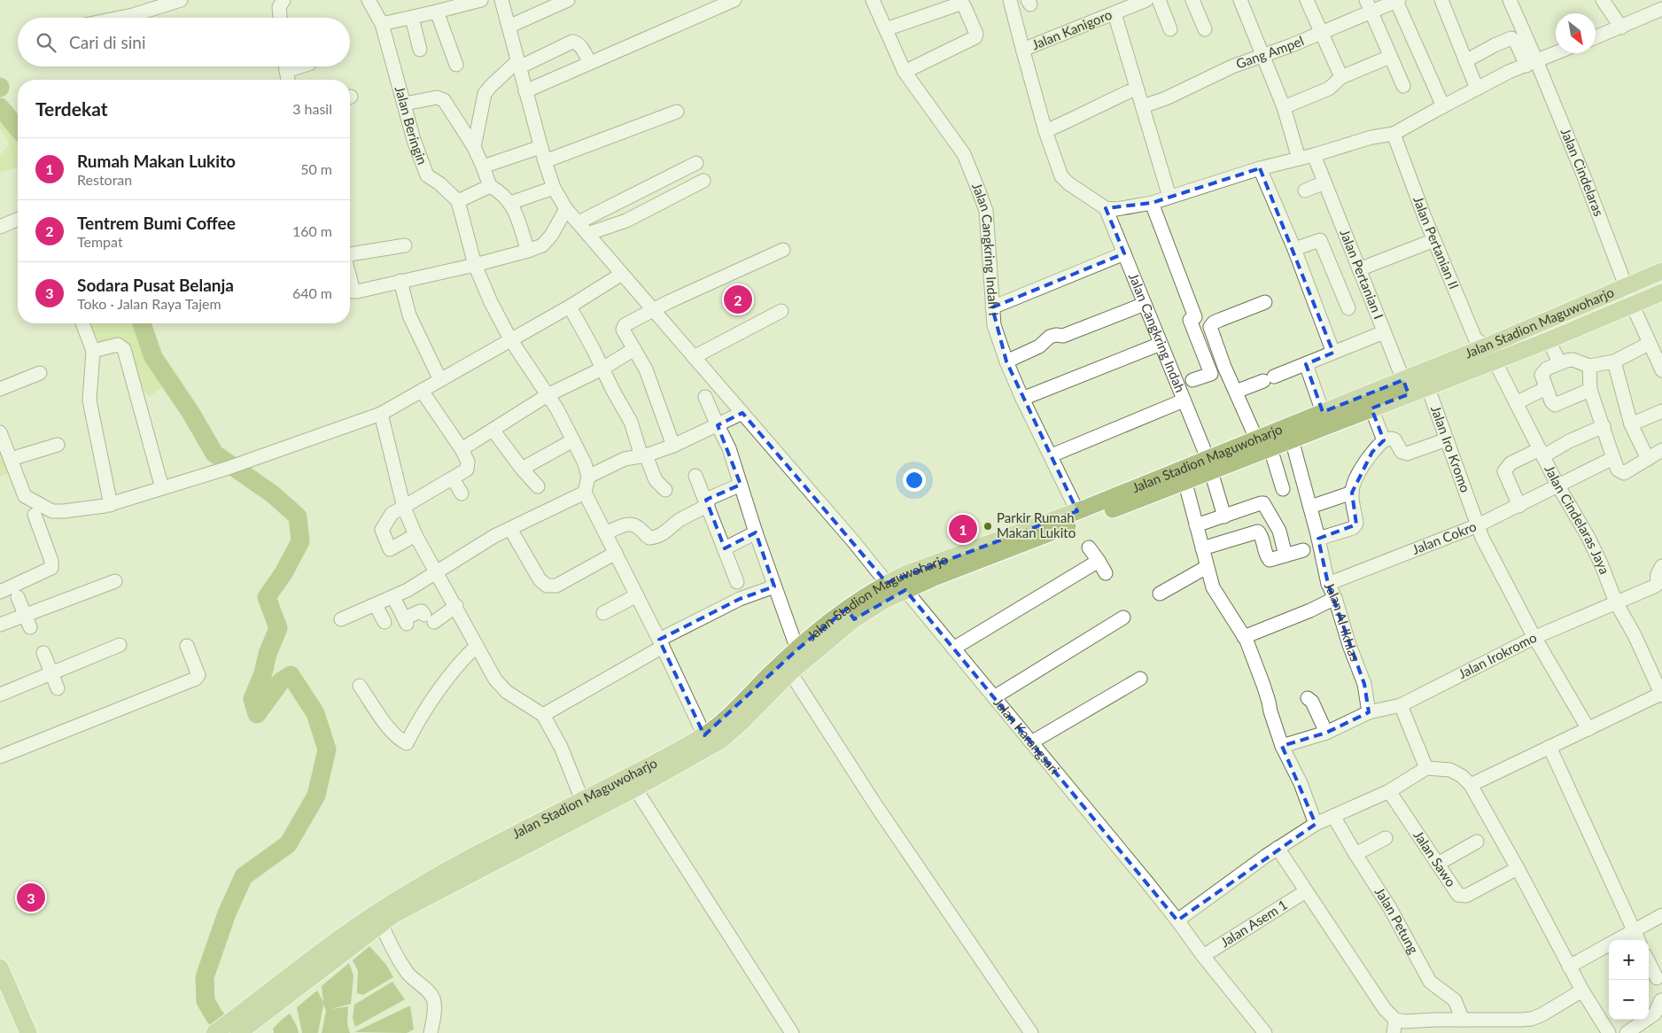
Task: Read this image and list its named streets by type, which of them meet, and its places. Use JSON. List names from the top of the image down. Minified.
{"streets":{"main road":["Jalan Stadion Maguwoharjo"],"street":["Jalan Kanigoro","Gang Ampel","Jalan Beringin","Jalan Cindelaras","Jalan Pertanian II","Jalan Cangkring Indah I","Jalan Pertanian I","Jalan Cangkring Indah","Jalan Iro Kromo","Jalan Cindelaras Jaya","Jalan Cokro","Jalan Al-Ikhlas","Jalan Irokromo","Jalan Karangsari","Jalan Sawo","Jalan Petung","Jalan Asem 1"]},"crossings":[["Jalan Cindelaras","Jalan Stadion Maguwoharjo"],["Jalan Pertanian II","Jalan Stadion Maguwoharjo"],["Jalan Pertanian II","Jalan Cindelaras Jaya"],["Jalan Cangkring Indah I","Jalan Stadion Maguwoharjo"],["Jalan Pertanian I","Jalan Stadion Maguwoharjo"],["Jalan Stadion Maguwoharjo","Jalan Cangkring Indah"],["Jalan Stadion Maguwoharjo","Jalan Iro Kromo"],["Jalan Stadion Maguwoharjo","Jalan Cindelaras Jaya"],["Jalan Stadion Maguwoharjo","Jalan Al-Ikhlas"],["Jalan Stadion Maguwoharjo","Jalan Karangsari"],["Jalan Iro Kromo","Jalan Cokro"],["Jalan Iro Kromo","Jalan Irokromo"],["Jalan Cindelaras Jaya","Jalan Cokro"],["Jalan Cokro","Jalan Al-Ikhlas"],["Jalan Cokro","Jalan Irokromo"],["Jalan Al-Ikhlas","Jalan Irokromo"],["Jalan Karangsari","Jalan Asem 1"]],"places":["Parkir Rumah Makan Lukito"],"north":"bottom right","page":{"search":"Cari di sini","heading":["Terdekat","3 hasil"],"list":[{"mark":"1","name":"Rumah Makan Lukito","note":"Restoran","value":"50 m"},{"mark":"2","name":"Tentrem Bumi Coffee","note":"Tempat","value":"160 m"},{"mark":"3","name":"Sodara Pusat Belanja","note":"Toko · Jalan Raya Tajem","value":"640 m"}],"pins":["2","1","3"],"map_buttons":["+","−"]}}
